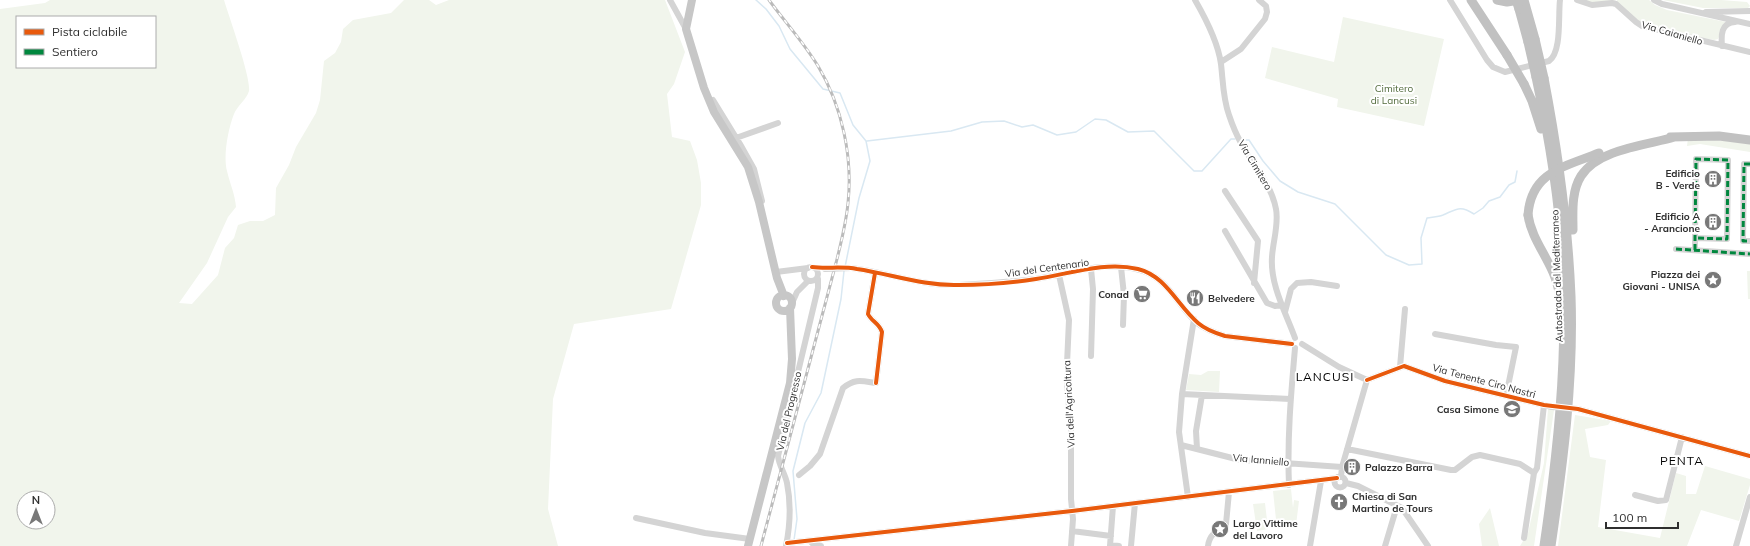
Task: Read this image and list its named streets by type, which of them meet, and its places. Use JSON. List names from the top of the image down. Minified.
{"streets":{"highway":["Autostrada del Mediterraneo"],"street":["Via Caianiello","Via Cimitero","Via del Centenario","Via Tenente Ciro Nastri","Via dell'Agricoltura","Via del Progresso","Via Ianniello"]},"crossings":[["Via Cimitero","Via del Centenario"],["Via del Centenario","Via dell'Agricoltura"]],"districts":["LANCUSI","PENTA"],"parks":["Cimitero di Lancusi"],"places":{"building":["Edificio B - Verde","Edificio A - Arancione","Palazzo Barra"],"place":["Piazza dei Giovani - UNISA","Largo Vittime del Lavoro"],"supermarket":["Conad"],"restaurant":["Belvedere"],"school or university":["Casa Simone"],"church":["Chiesa di San Martino de Tours"]},"legend":["Pista ciclabile","Sentiero"],"scale_bar":"100 m","north":"top"}
